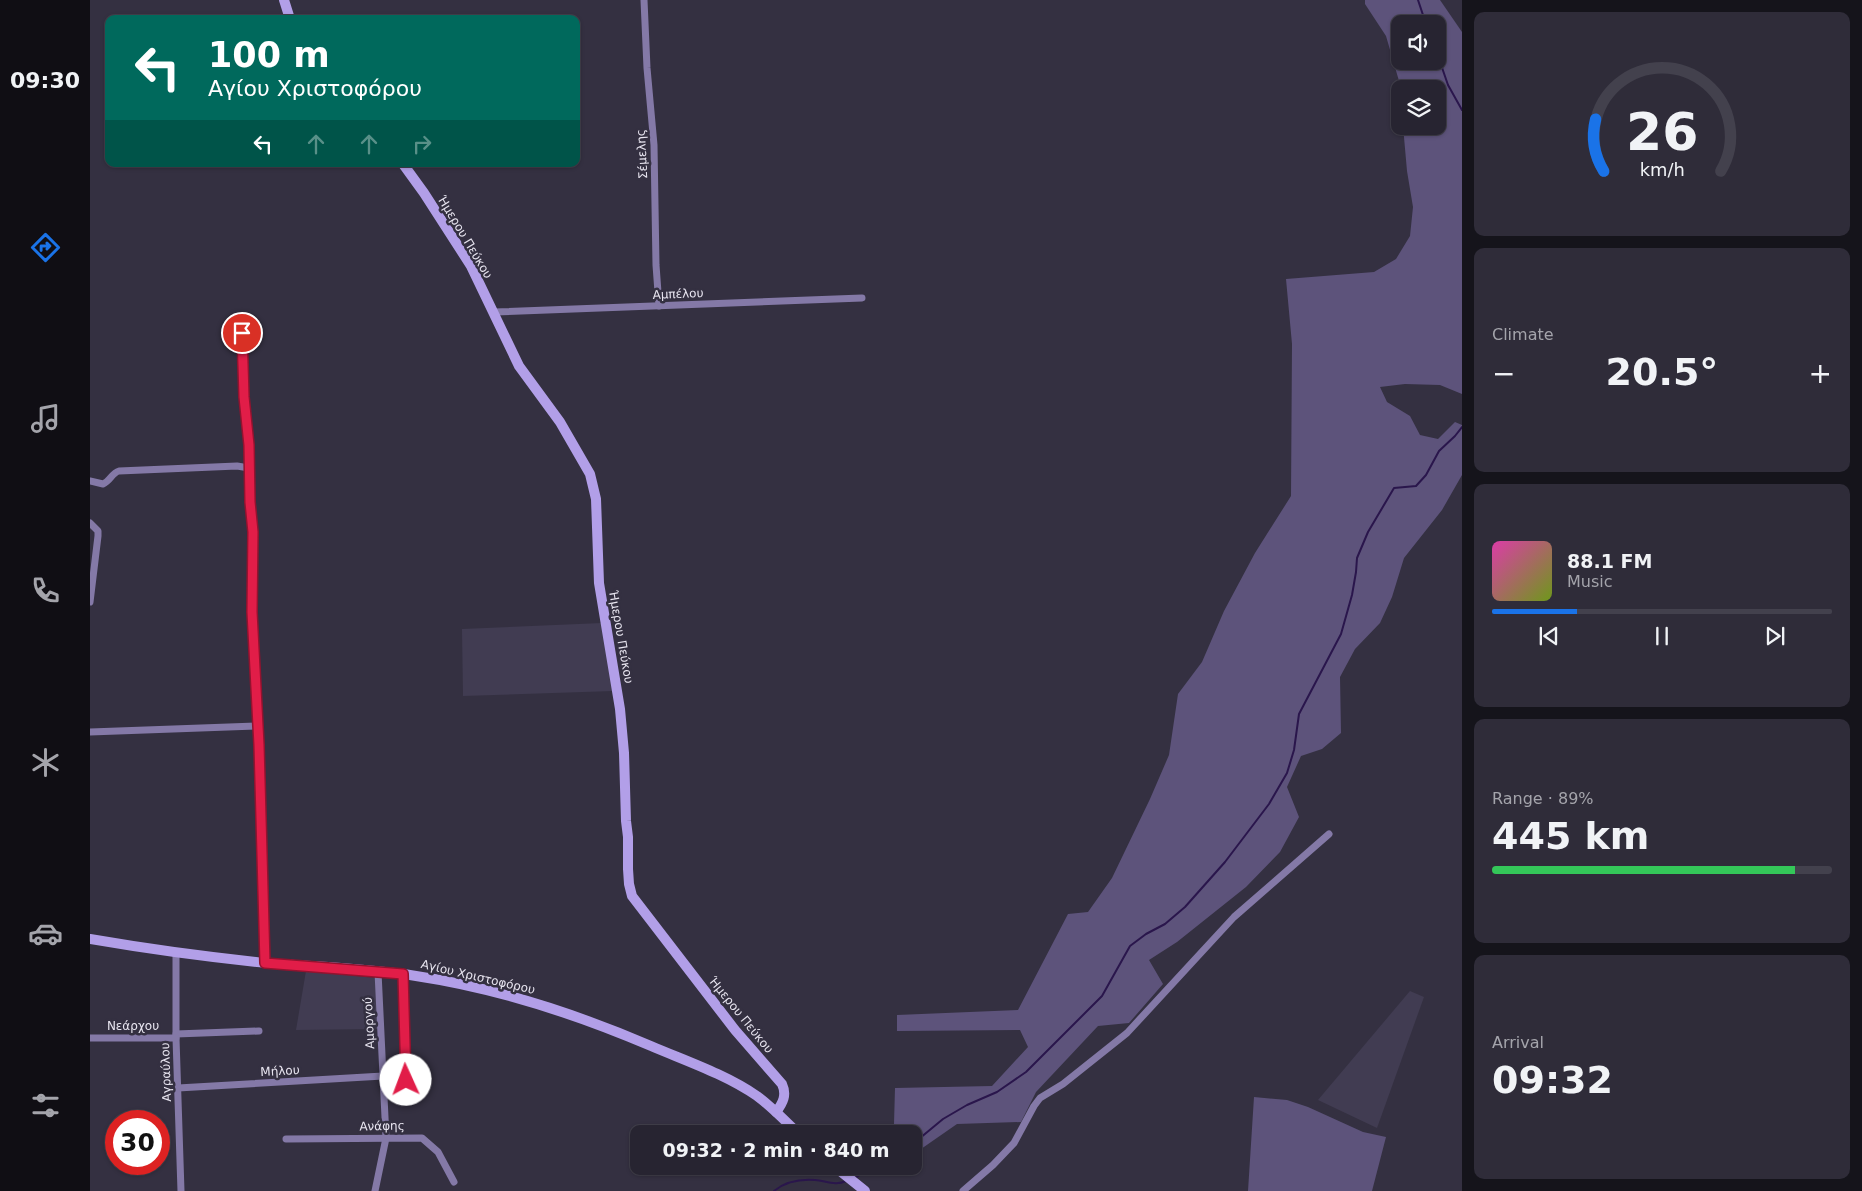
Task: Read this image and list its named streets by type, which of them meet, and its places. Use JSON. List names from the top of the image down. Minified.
{"streets":{"street":["Σέμελης","Ήμερου Πεύκου","Αμπέλου","Αγίου Χριστοφόρου","Αμοργού","Νεάρχου","Μήλου","Αγραύλου","Ανάφης"]},"crossings":[["Σέμελης","Αμπέλου"],["Ήμερου Πεύκου","Αμπέλου"],["Ήμερου Πεύκου","Αγίου Χριστοφόρου"],["Αγίου Χριστοφόρου","Αμοργού"],["Αγίου Χριστοφόρου","Αγραύλου"],["Αμοργού","Μήλου"],["Αμοργού","Ανάφης"],["Νεάρχου","Αγραύλου"],["Μήλου","Αγραύλου"]],"page":{"tabs":"09:30","turn":["100 m","Αγίου Χριστοφόρου"],"tile":["Climate",["Range · 89%","445 km"],["Arrival","09:32"]],"heat":["−","20.5°","+"],"song":["88.1 FM","Music"],"limit":"30","trip":"09:32 · 2 min · 840 m","gauge":["26","km/h"]}}
